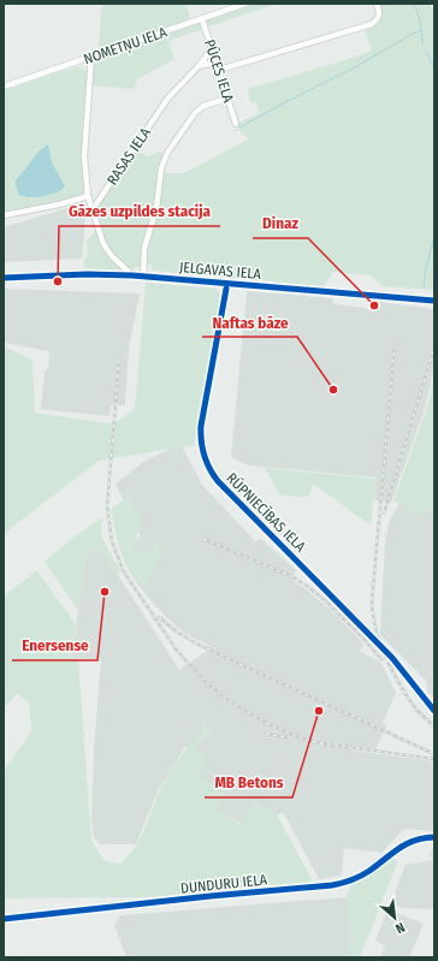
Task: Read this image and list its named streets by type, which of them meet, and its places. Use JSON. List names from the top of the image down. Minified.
{"streets":{"street":["NOMETŅU IELA","PŪCES IELA","RASAS IELA","JELGAVAS IELA","RŪPNIECĪBAS IELA","DUNDURU IELA"]},"crossings":[["NOMETŅU IELA","PŪCES IELA"],["PŪCES IELA","RASAS IELA"],["JELGAVAS IELA","RŪPNIECĪBAS IELA"]],"places":["Gāzes uzpildes stacija","Dinaz","Naftas bāze","Enersense","MB Betons"],"north":"bottom right"}
